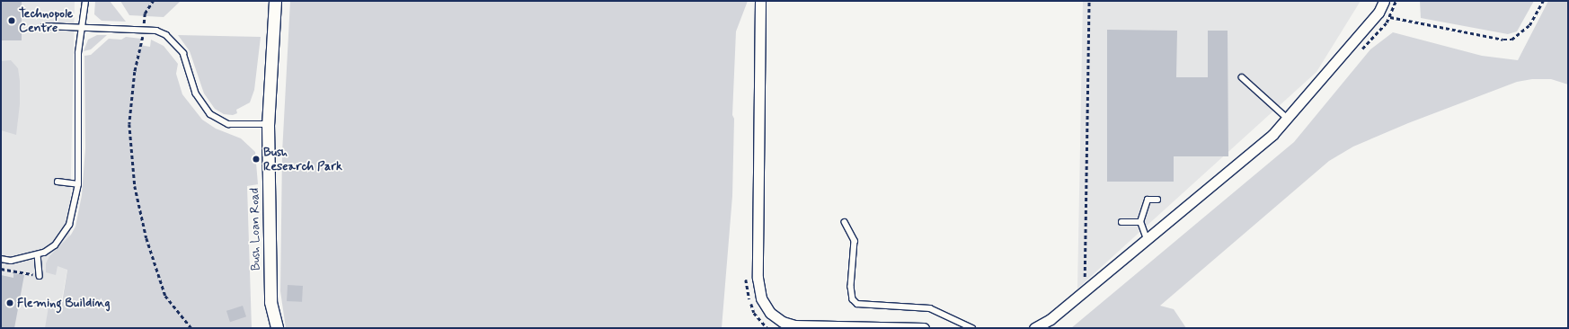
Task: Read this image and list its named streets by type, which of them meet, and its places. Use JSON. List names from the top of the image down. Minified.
{"streets":{"street":["Bush Loan Road"]},"places":["Technopole Centre","Bush Research Park","Fleming Building"]}
